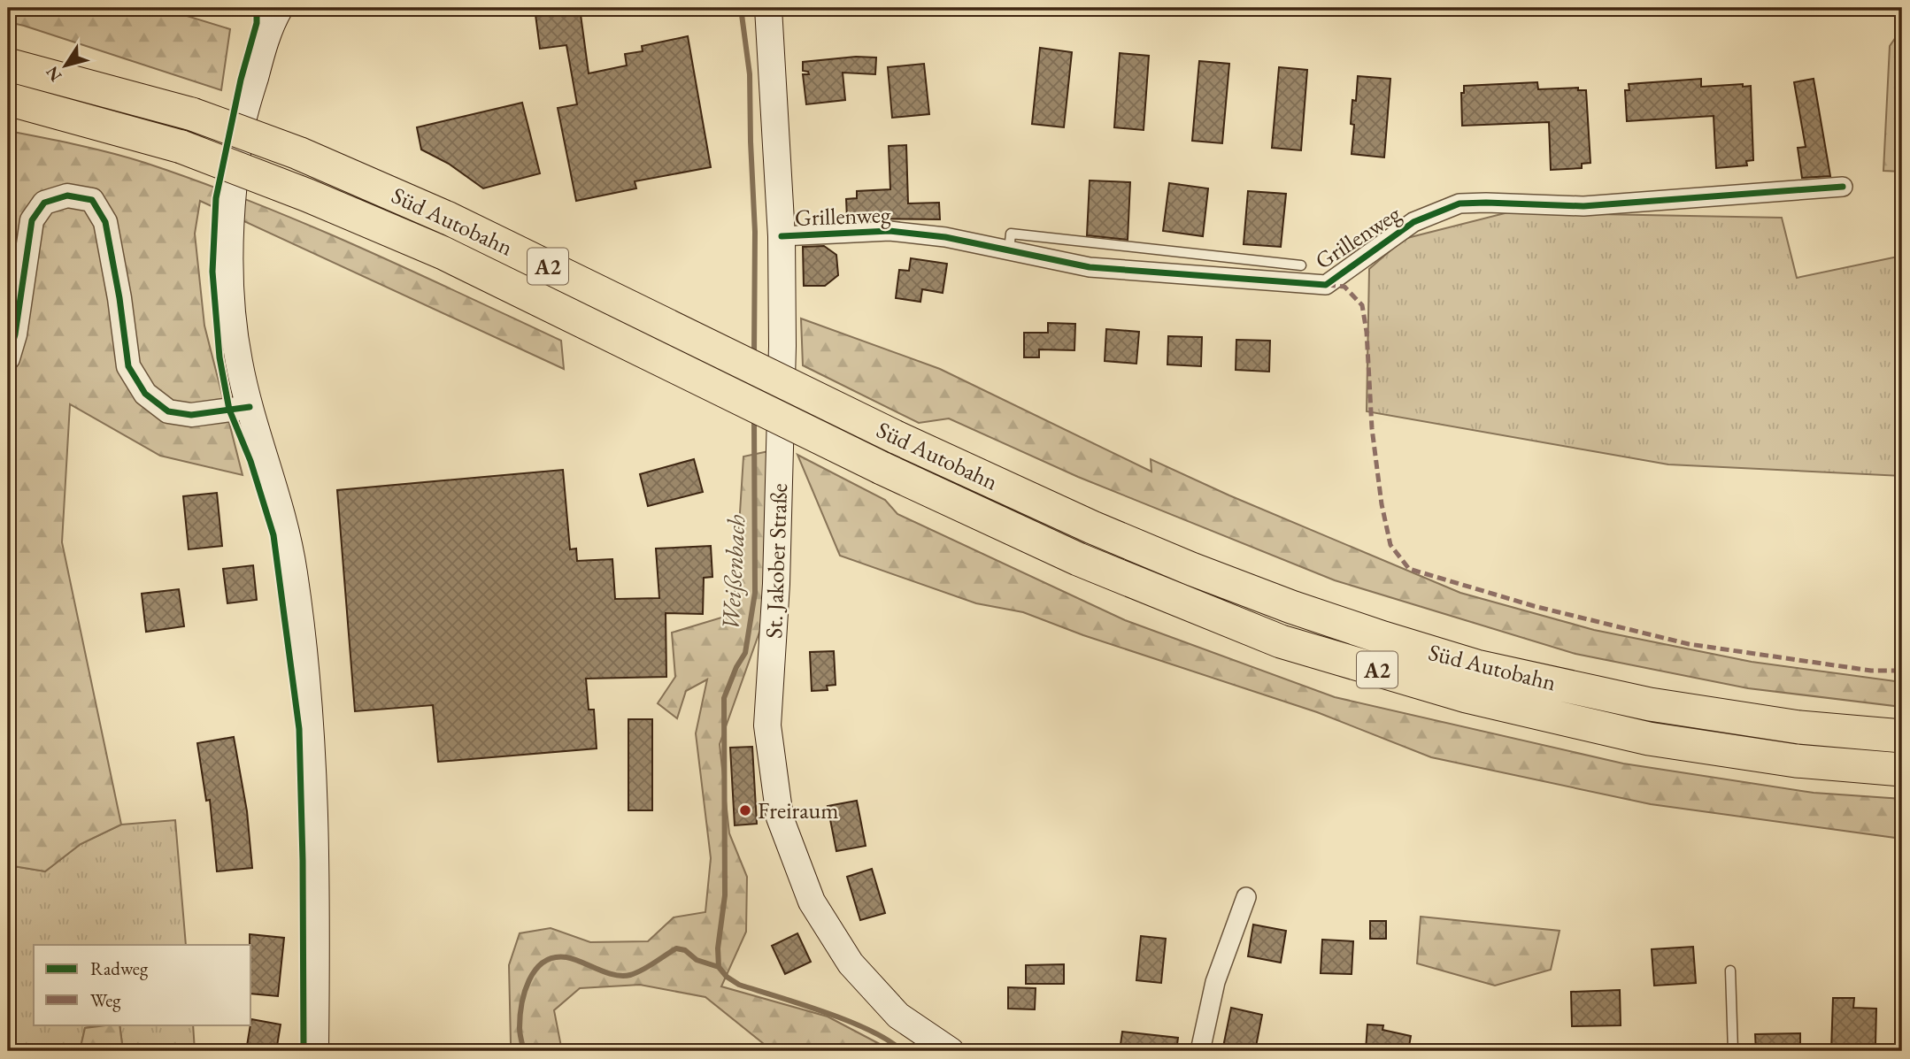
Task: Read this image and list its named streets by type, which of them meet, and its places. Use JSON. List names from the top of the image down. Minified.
{"streets":{"highway":["Süd Autobahn","A2"],"main road":["St. Jakober Straße"],"street":["Grillenweg"]},"crossings":[["Grillenweg","St. Jakober Straße"]],"water":["Weißenbach"],"places":["Freiraum"],"legend":["Radweg","Weg"],"north":"bottom left"}
